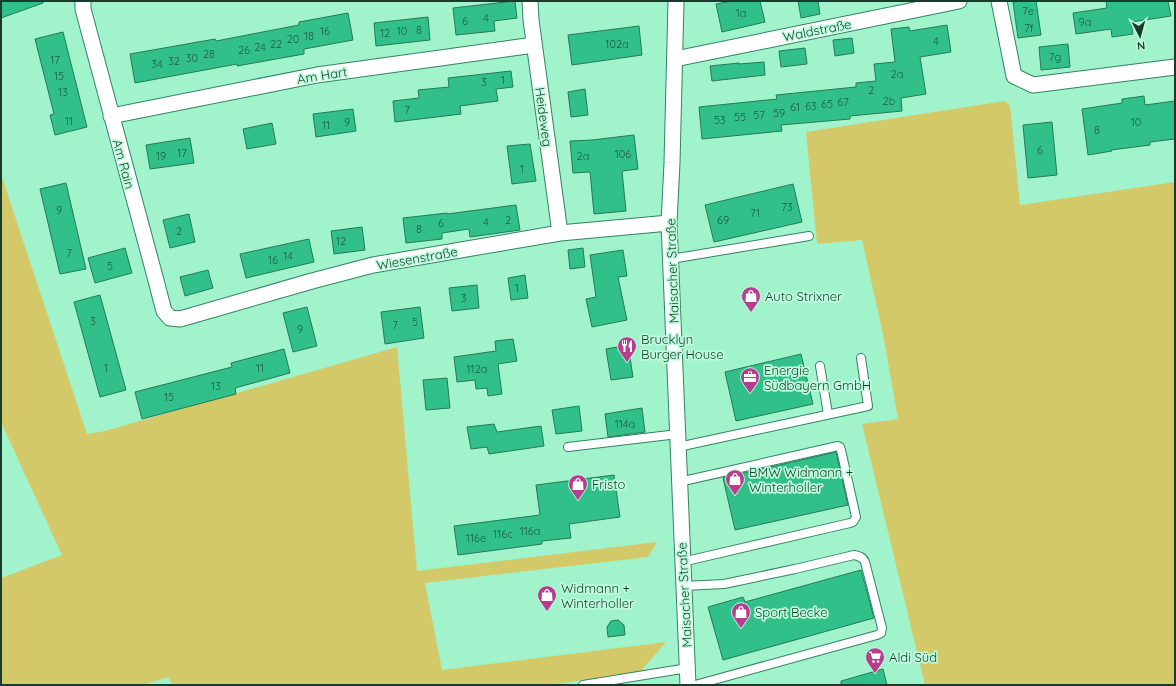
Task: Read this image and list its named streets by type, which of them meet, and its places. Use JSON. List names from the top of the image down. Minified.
{"streets":{"street":["Waldstraße","Am Hart","Heideweg","Am Rain","Wiesenstraße","Maisacher Straße"]},"crossings":[["Waldstraße","Maisacher Straße"],["Am Hart","Heideweg"],["Am Hart","Am Rain"],["Heideweg","Wiesenstraße"],["Am Rain","Wiesenstraße"],["Wiesenstraße","Maisacher Straße"]],"places":{"shop":["Auto Strixner","BMW Widmann + Winterholler","Fristo","Widmann + Winterholler","Sport Becke"],"restaurant":["Brucklyn Burger House"],"office":["Energie Südbayern GmbH"],"supermarket":["Aldi Süd"]},"house_numbers":["7e","1a","4","6","9a","7f","8","16","10","12","18","20","4","22","102a","24","26","28","7g","30","17","32","34","2a","15","1","3","2","13","2b","67","65","63","61","7","59","57","55","53","11","9","10","11","8","6","17","106","19","2a","1","73","9","71","2","69","4","6","8","2","12","7","14","16","5","1","3","3","5","7","9","1","11","112a","13","15","114a","116a","116c","116e"],"north":"bottom"}
